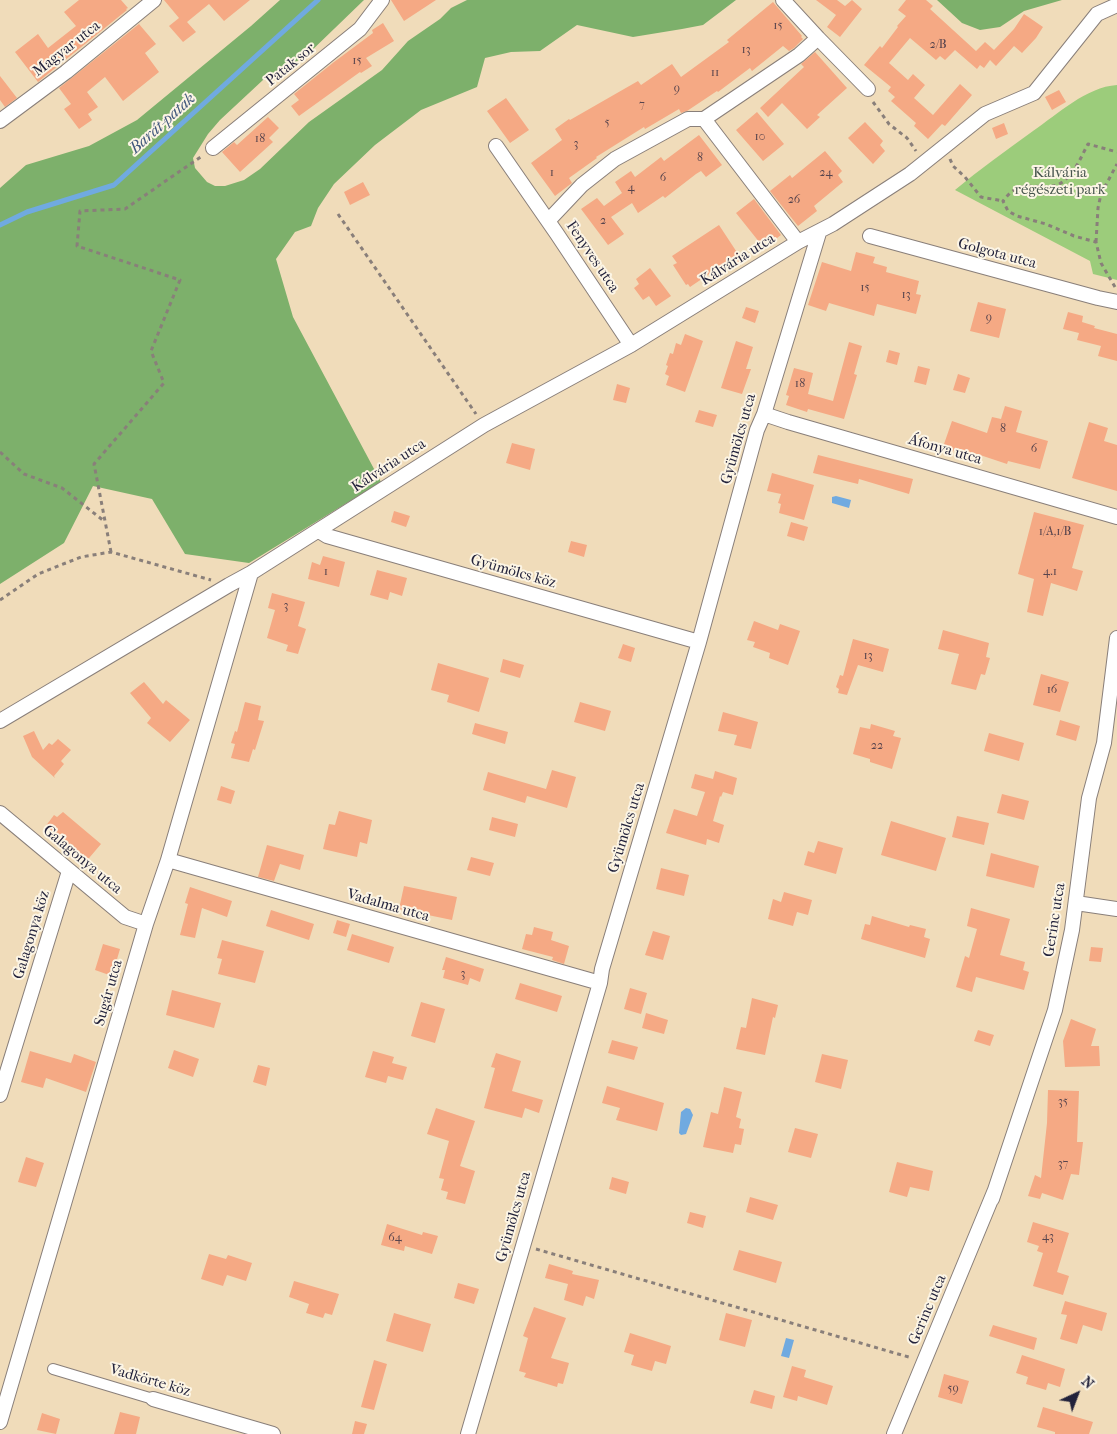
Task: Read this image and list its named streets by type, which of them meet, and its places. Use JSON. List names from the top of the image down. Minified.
{"streets":{"street":["Magyar utca","Patak sor","Golgota utca","Fenyves utca","Kálvária utca","Gyümölcs utca","Áfonya utca","Gyümölcs köz","Galagonya utca","Vadalma utca","Gerinc utca","Galagonya köz","Sugár utca","Vadkörte köz"]},"crossings":[["Fenyves utca","Kálvária utca"],["Kálvária utca","Gyümölcs utca"],["Kálvária utca","Gyümölcs köz"],["Kálvária utca","Sugár utca"],["Gyümölcs utca","Áfonya utca"],["Gyümölcs utca","Gyümölcs köz"],["Gyümölcs utca","Vadalma utca"],["Galagonya utca","Galagonya köz"],["Galagonya utca","Sugár utca"],["Vadalma utca","Sugár utca"]],"water":["Barát-patak"],"parks":["Kálvária régészeti park"],"house_numbers":["15","2/B","13","15","11","9","7","5","10","18","3","8","1","24","6","4","26","2","15","13","9","18","8","6","1/A,1/B","1","4.1","3","13","16","22","3","35","37","43","64","59"],"north":"top right"}
